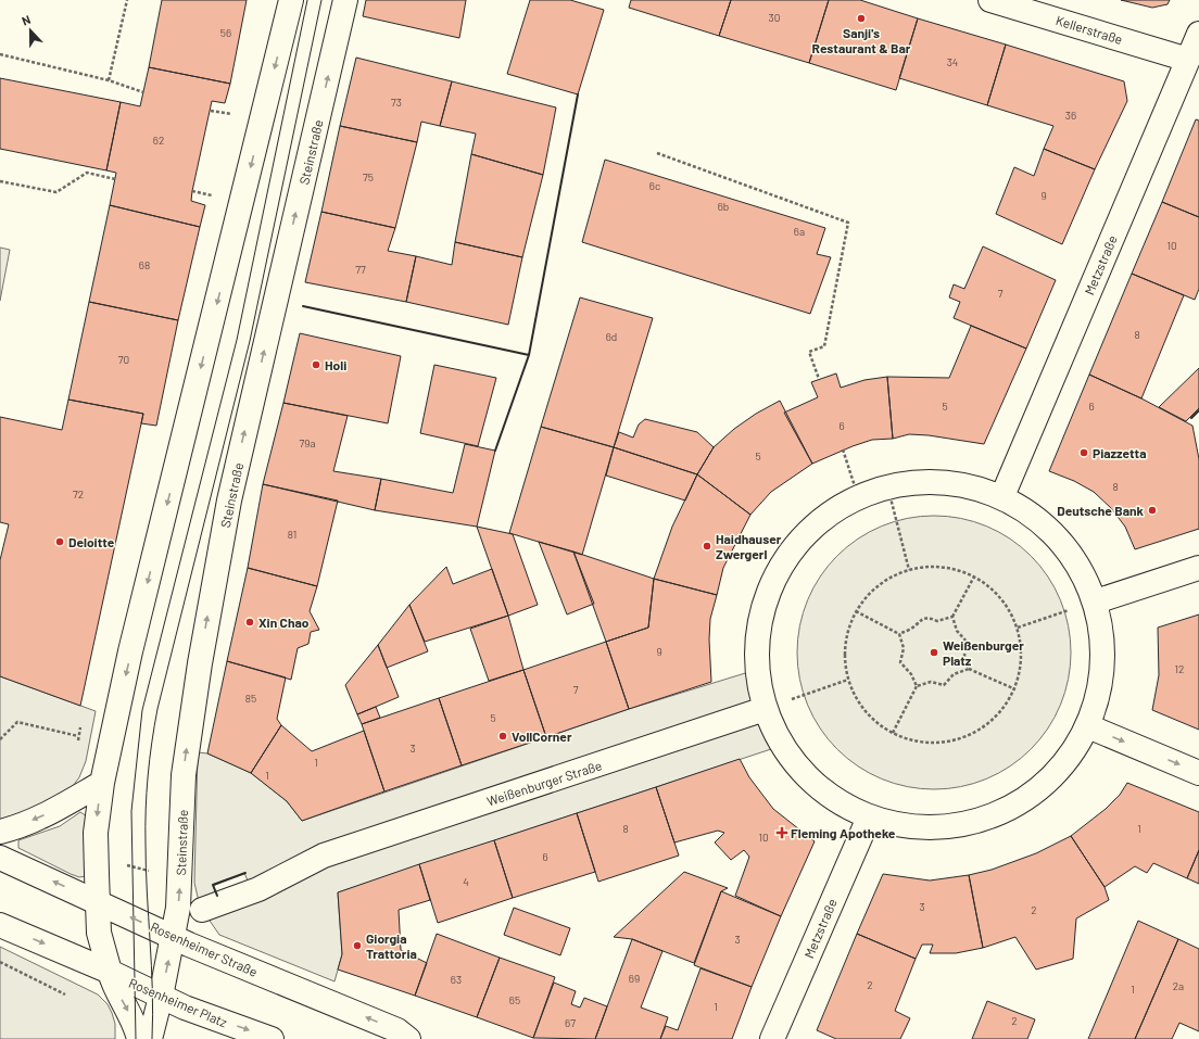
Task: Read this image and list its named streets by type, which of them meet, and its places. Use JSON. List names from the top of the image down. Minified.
{"streets":{"street":["Kellerstraße","Steinstraße","Metzstraße","Weißenburger Straße","Rosenheimer Straße","Rosenheimer Platz"]},"crossings":[["Kellerstraße","Metzstraße"],["Steinstraße","Rosenheimer Straße"],["Steinstraße","Rosenheimer Platz"]],"one_way":["Rosenheimer Straße","Rosenheimer Platz"],"places":{"other":["Sanji's Restaurant & Bar","Holi","Piazzetta","Deutsche Bank","Deloitte","Haidhauser Zwergerl","Xin Chao","Weißenburger Platz","VollCorner","Giorgia Trattoria"],"health":["Fleming Apotheke"]},"house_numbers":["30","56","34","73","36","62","75","6c","9","6b","6a","10","68","77","7","8","6d","70","5","6","6","79a","5","8","72","81","9","12","7","85","5","3","1","1","8","1","10","6","4","3","2","3","69","63","2","2a","1","65","1","2","67"],"north":"top"}
